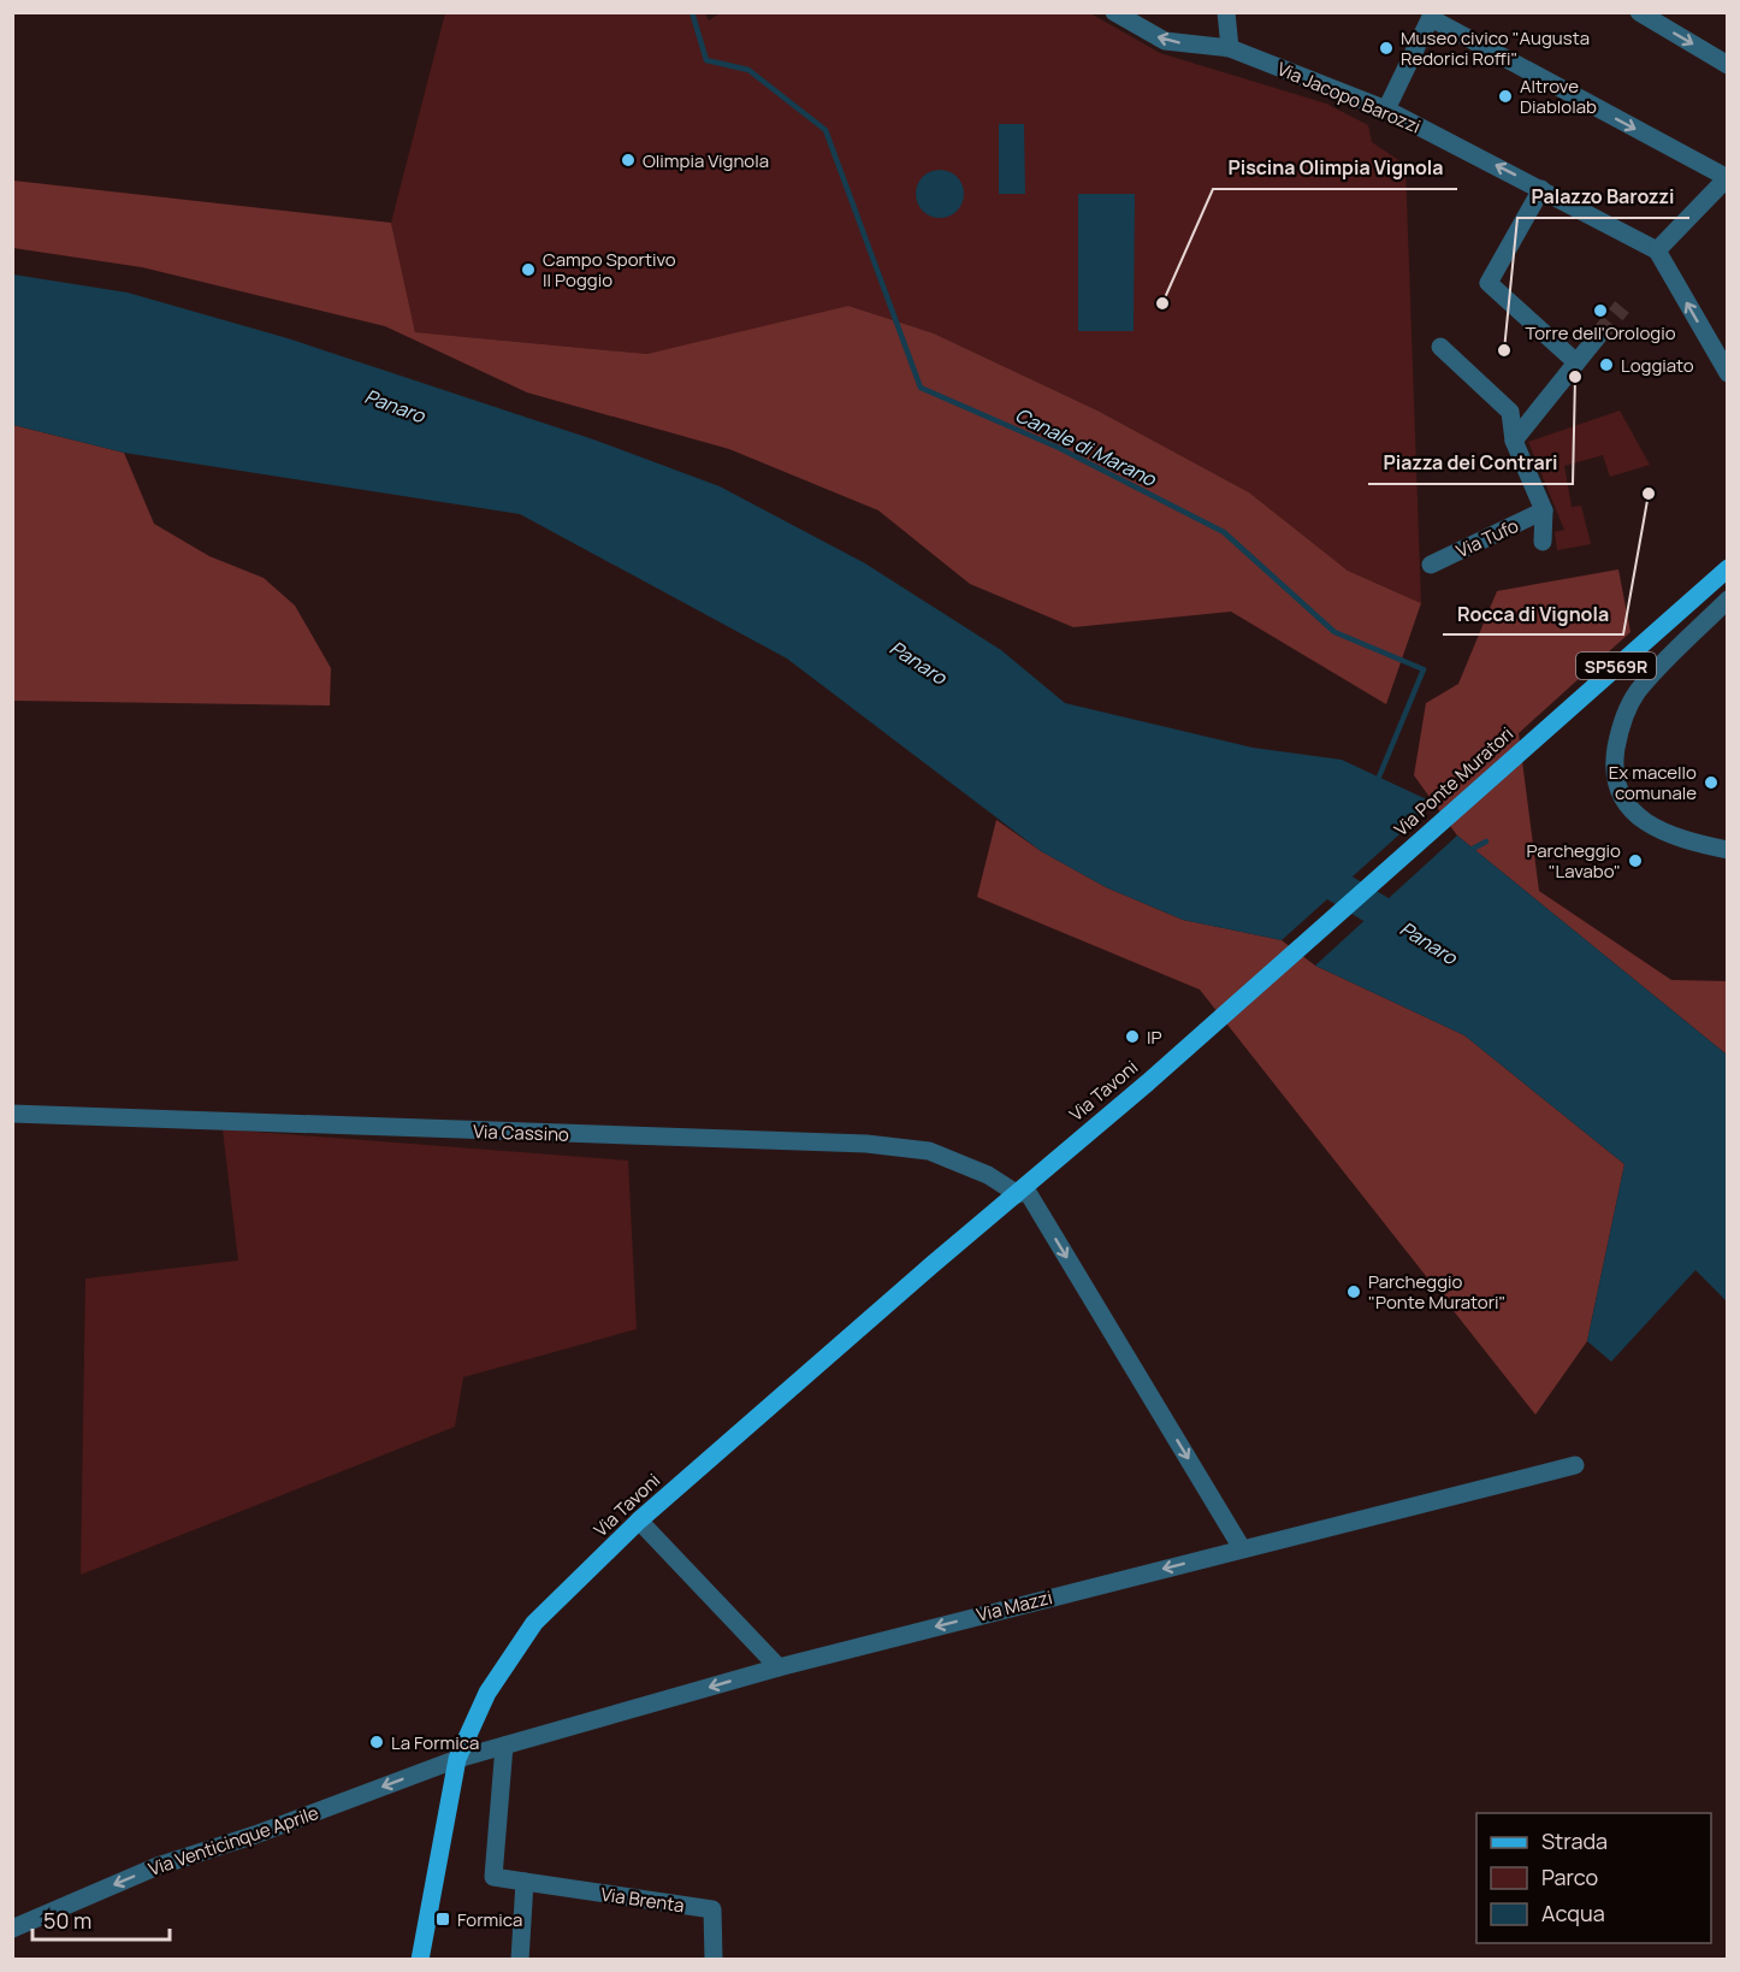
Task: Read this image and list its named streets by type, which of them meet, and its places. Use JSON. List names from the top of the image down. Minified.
{"streets":{"main road":["SP569R","Via Ponte Muratori","Via Tavoni"],"street":["Via Jacopo Barozzi","Via Tufo","Via Cassino","Via Mazzi","Via Venticinque Aprile","Via Brenta"]},"crossings":[["Via Ponte Muratori","Via Tavoni"],["Via Tavoni","Via Cassino"],["Via Tavoni","Via Mazzi"],["Via Tavoni","Via Venticinque Aprile"],["Via Mazzi","Via Venticinque Aprile"]],"one_way":["Via Mazzi","Via Venticinque Aprile"],"water":["Panaro","Canale di Marano"],"places":{"other":["Museo civico \"Augusta Redorici Roffi\"","Altrove Diablolab","Olimpia Vignola","Campo Sportivo Il Poggio","Piscina Olimpia Vignola","Torre dell'Orologio","Palazzo Barozzi","Loggiato","Piazza dei Contrari","Rocca di Vignola","Ex macello comunale","Parcheggio \"Lavabo\"","IP","Parcheggio \"Ponte Muratori\"","La Formica"],"transit":["Formica"]},"legend":["Strada","Parco","Acqua"],"scale_bar":"50 m"}
